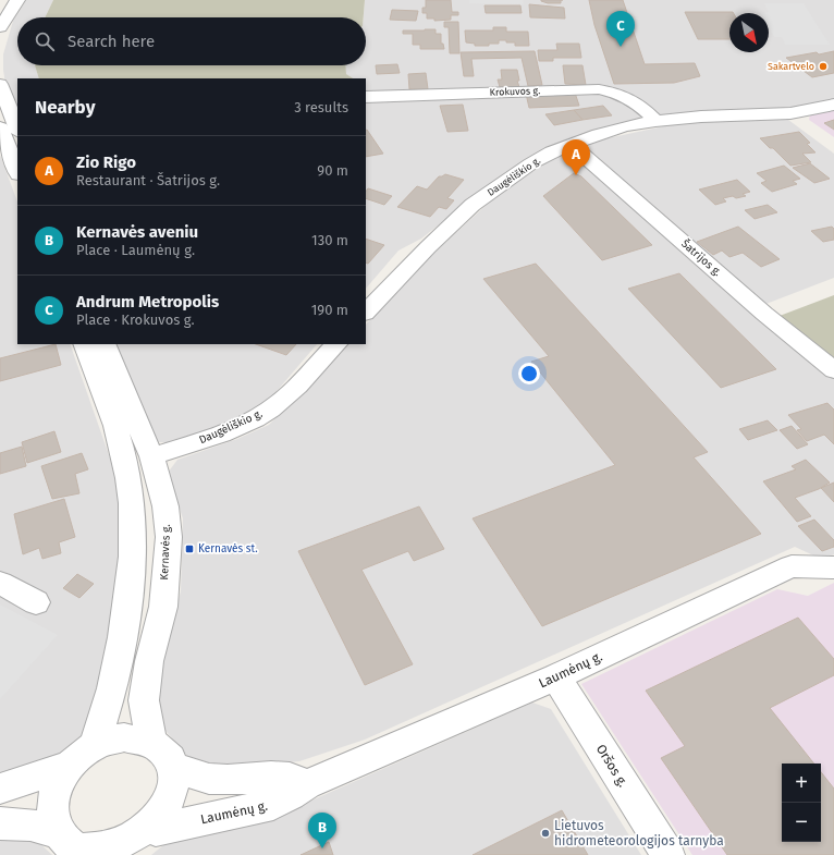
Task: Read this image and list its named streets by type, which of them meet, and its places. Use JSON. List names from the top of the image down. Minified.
{"streets":{"street":["Krokuvos g.","Daugėliškio g.","Šatrijos g.","Kernavės g.","Laumėnų g.","Oršos g."]},"crossings":[["Krokuvos g.","Daugėliškio g."],["Daugėliškio g.","Šatrijos g."],["Daugėliškio g.","Kernavės g."],["Kernavės g.","Laumėnų g."],["Laumėnų g.","Oršos g."]],"places":{"other":["Sakartvelo","Lietuvos hidrometeorologijos tarnyba"],"transit":["Kernavės st."]},"north":"bottom right","page":{"pins":["C","A","B"],"search":"Search here","heading":["Nearby","3 results"],"list":[{"mark":"A","name":"Zio Rigo","note":"Restaurant · Šatrijos g.","value":"90 m"},{"mark":"B","name":"Kernavės aveniu","note":"Place · Laumėnų g.","value":"130 m"},{"mark":"C","name":"Andrum Metropolis","note":"Place · Krokuvos g.","value":"190 m"}],"map_buttons":["+","−"]}}
